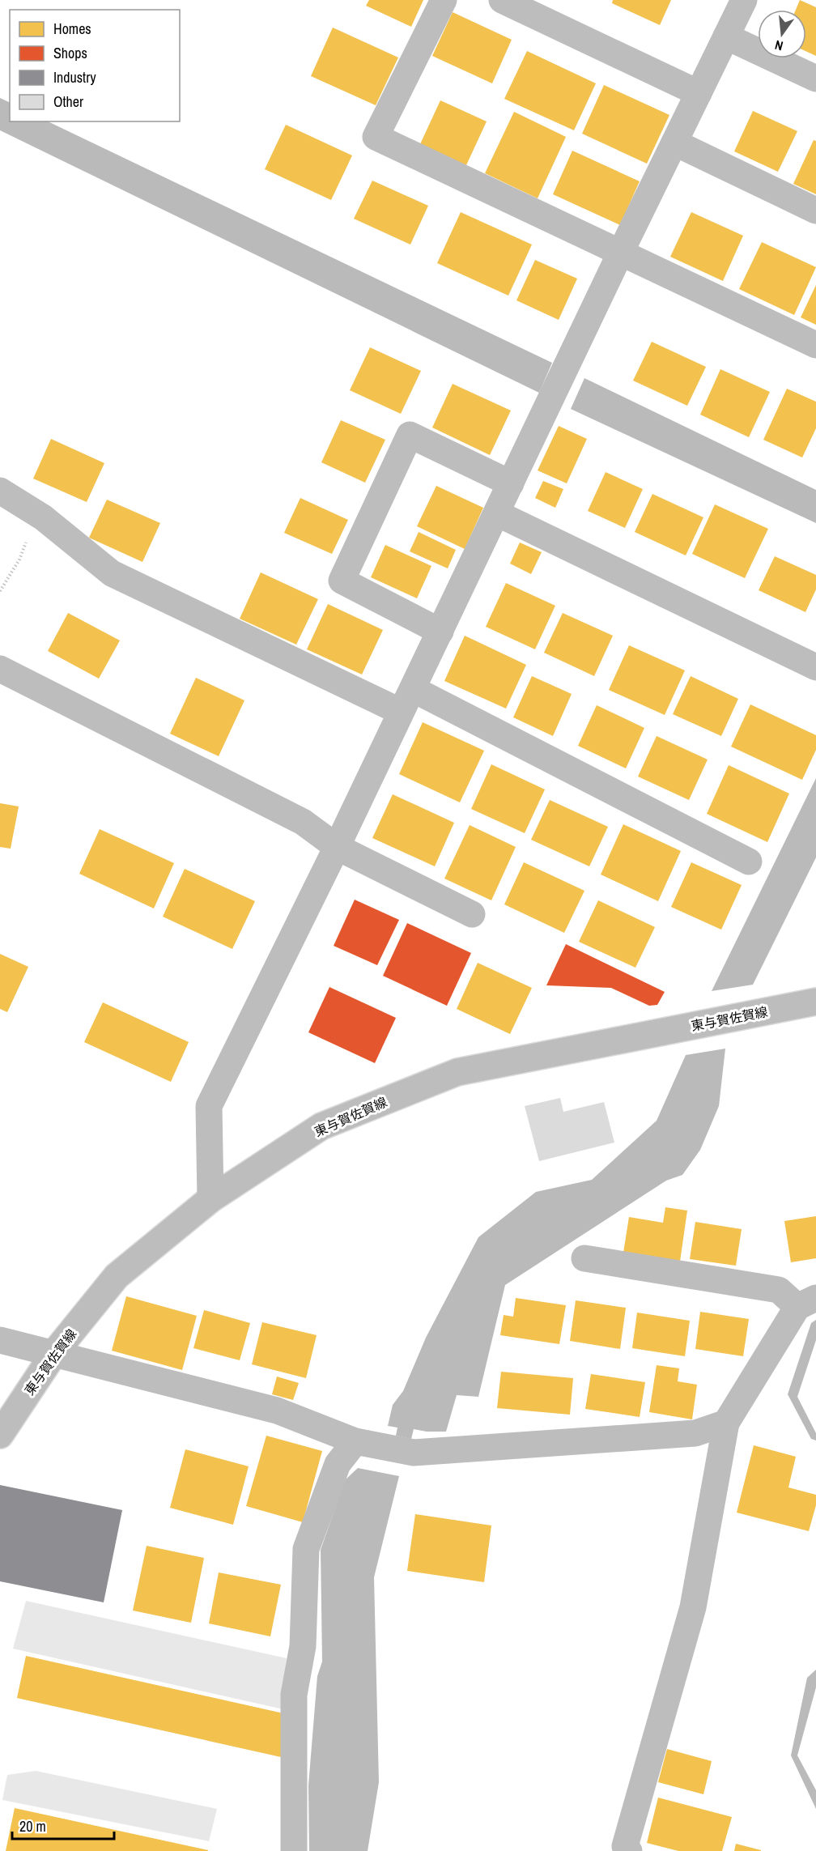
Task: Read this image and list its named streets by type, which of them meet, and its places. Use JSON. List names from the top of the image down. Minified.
{"streets":{"street":["東与賀佐賀線"]},"legend":["Homes","Shops","Industry","Other"],"scale_bar":"20 m","north":"bottom"}
